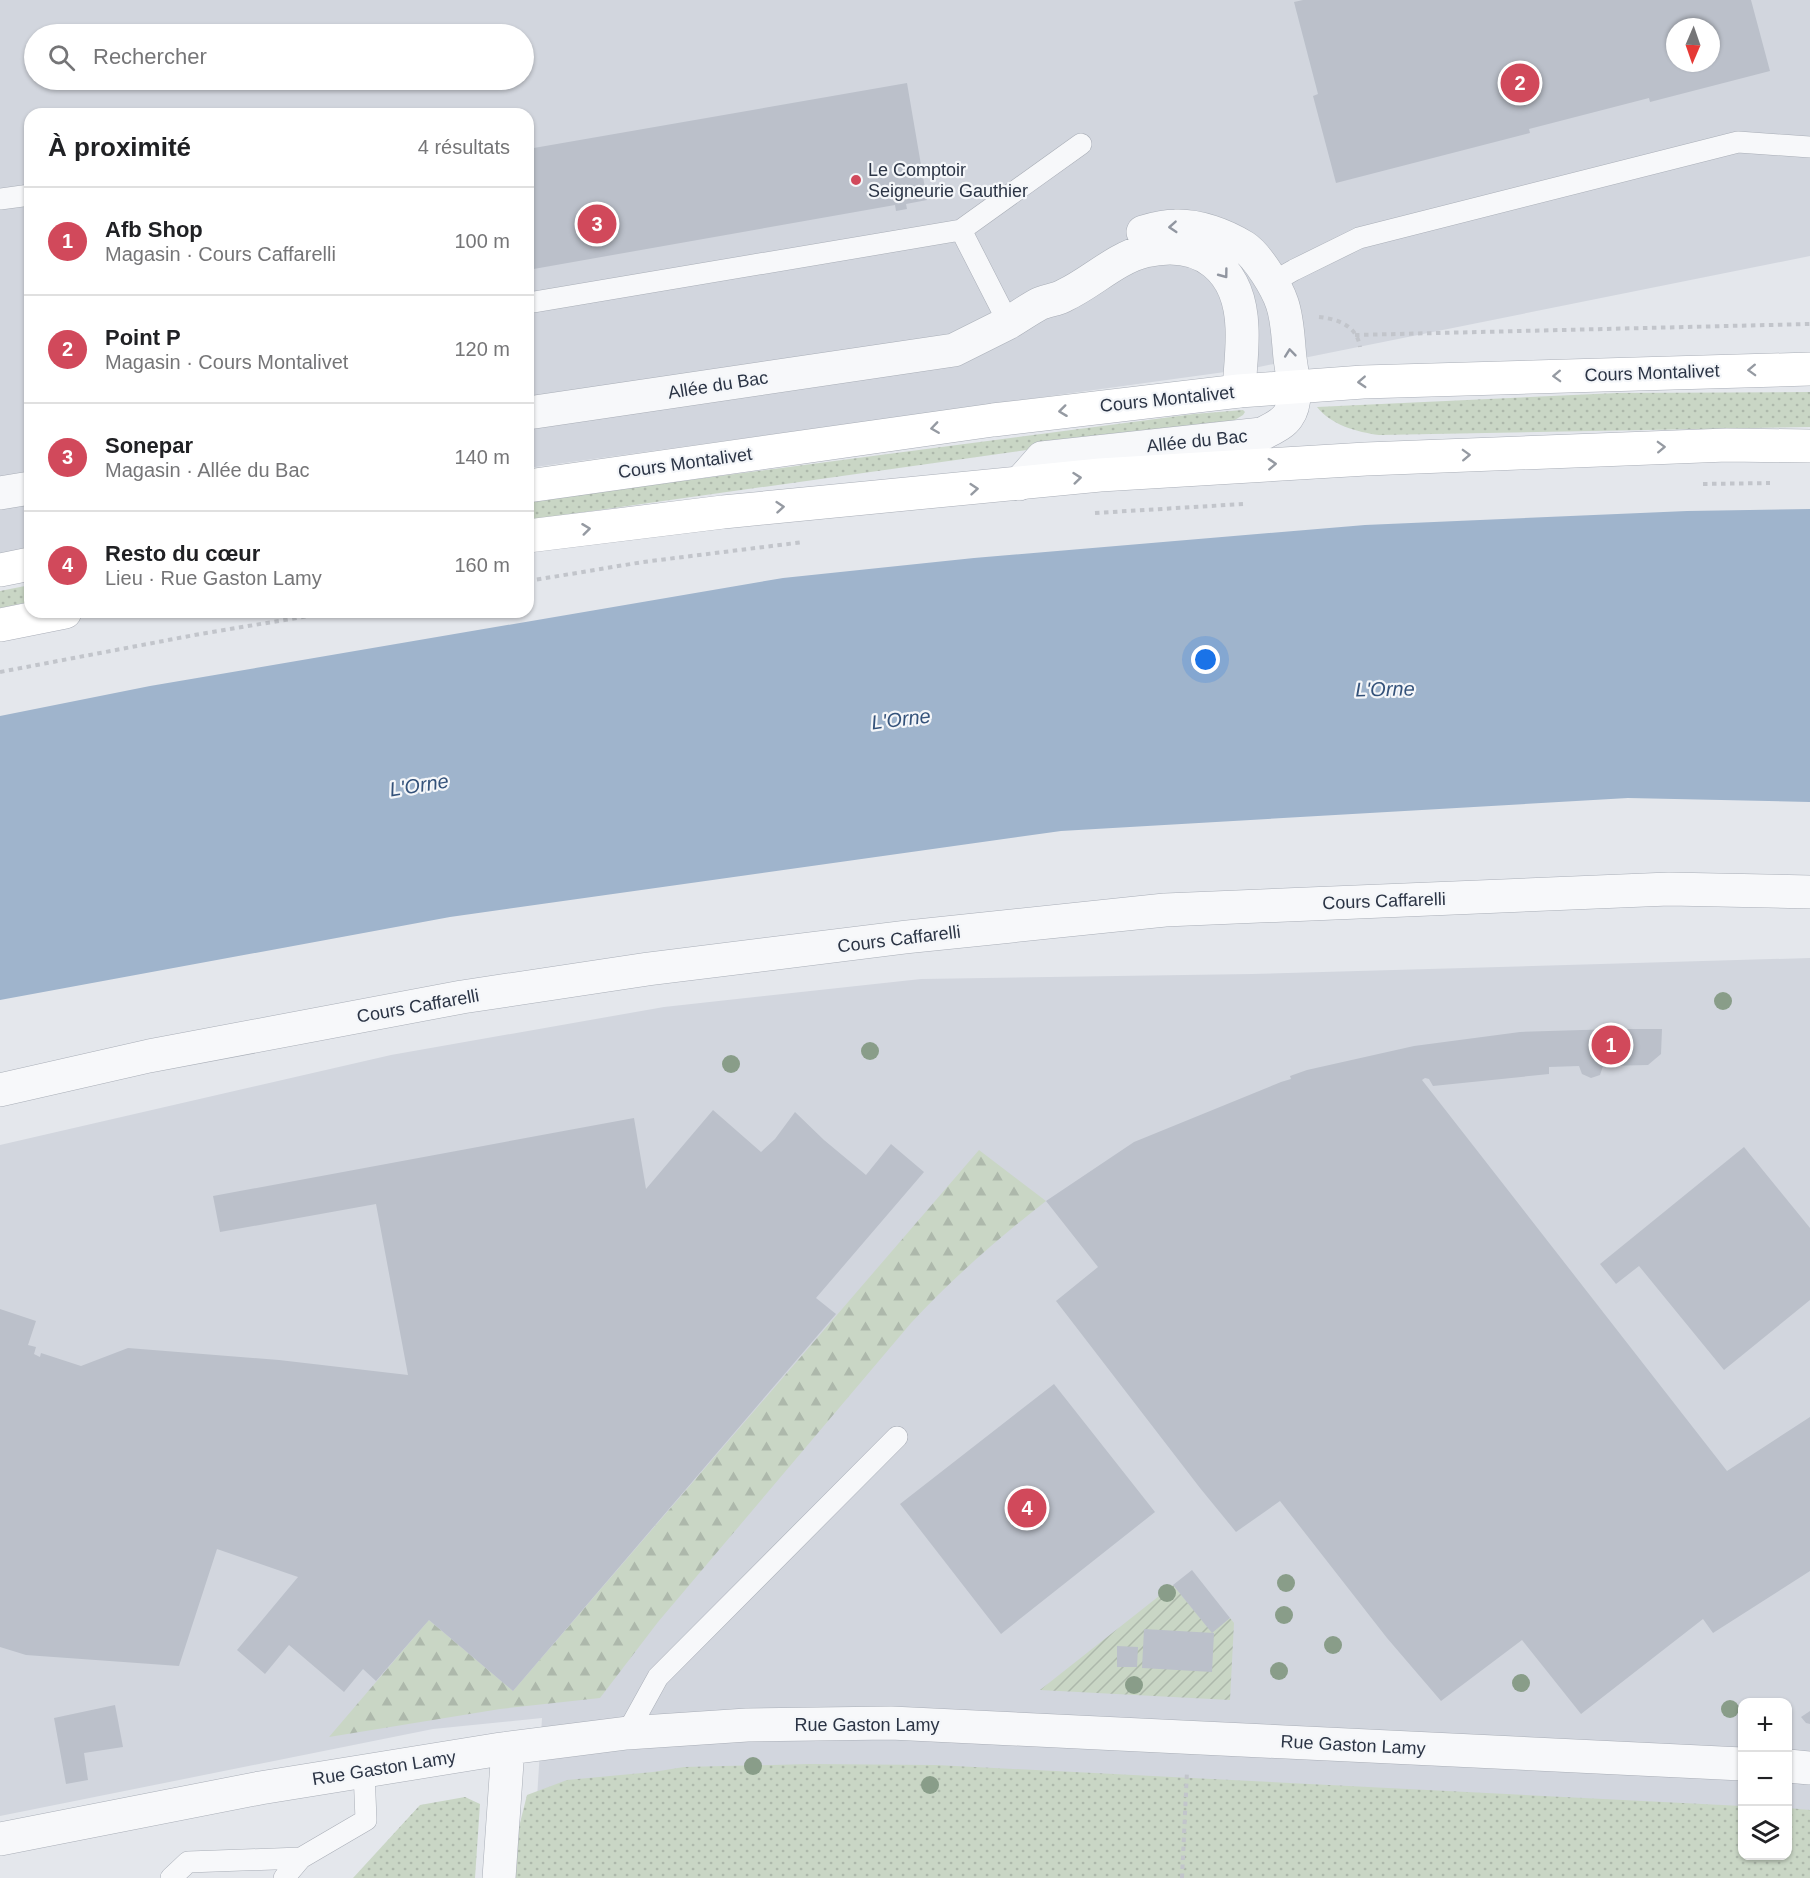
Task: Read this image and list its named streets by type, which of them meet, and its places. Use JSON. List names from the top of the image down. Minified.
{"streets":{"main road":["Cours Montalivet"],"street":["Allée du Bac","Cours Caffarelli","Rue Gaston Lamy"]},"crossings":[["Cours Montalivet","Allée du Bac"]],"water":["L'Orne"],"places":["Le Comptoir Seigneurie Gauthier"],"north":"bottom","page":{"search":"Rechercher","pins":["2","3","1","4"],"heading":["À proximité","4 résultats"],"list":[{"mark":"1","name":"Afb Shop","note":"Magasin · Cours Caffarelli","value":"100 m"},{"mark":"2","name":"Point P","note":"Magasin · Cours Montalivet","value":"120 m"},{"mark":"3","name":"Sonepar","note":"Magasin · Allée du Bac","value":"140 m"},{"mark":"4","name":"Resto du cœur","note":"Lieu · Rue Gaston Lamy","value":"160 m"}],"map_buttons":["+","−"]}}
